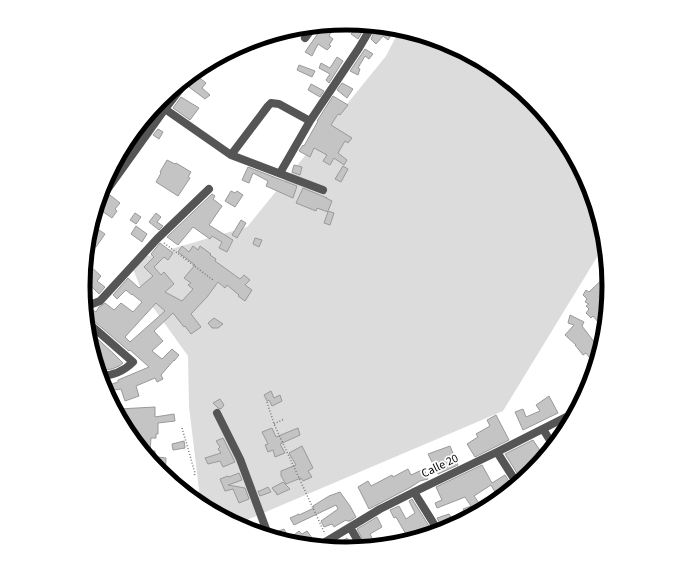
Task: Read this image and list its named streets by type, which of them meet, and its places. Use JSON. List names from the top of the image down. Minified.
{"streets":{"street":["Calle 20"]}}
